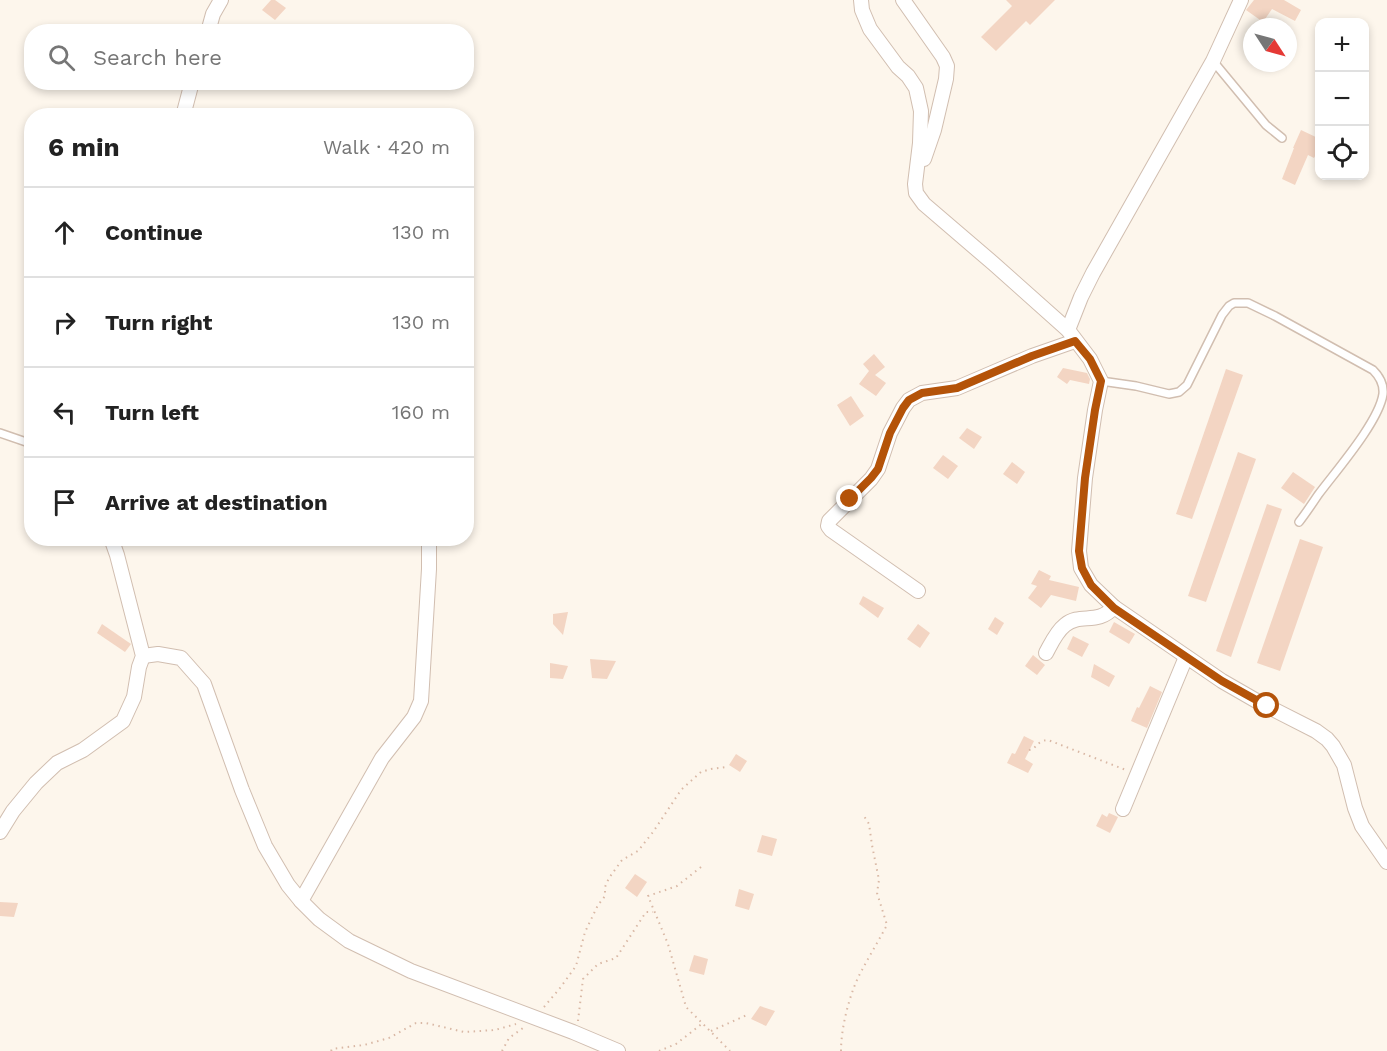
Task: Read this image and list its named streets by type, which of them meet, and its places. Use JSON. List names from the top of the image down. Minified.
{"north":"bottom right","page":{"map_buttons":["+","−"],"search":"Search here","heading":["6 min","Walk · 420 m"],"list":[["Continue","130 m"],["Turn right","130 m"],["Turn left","160 m"],"Arrive at destination"]}}
